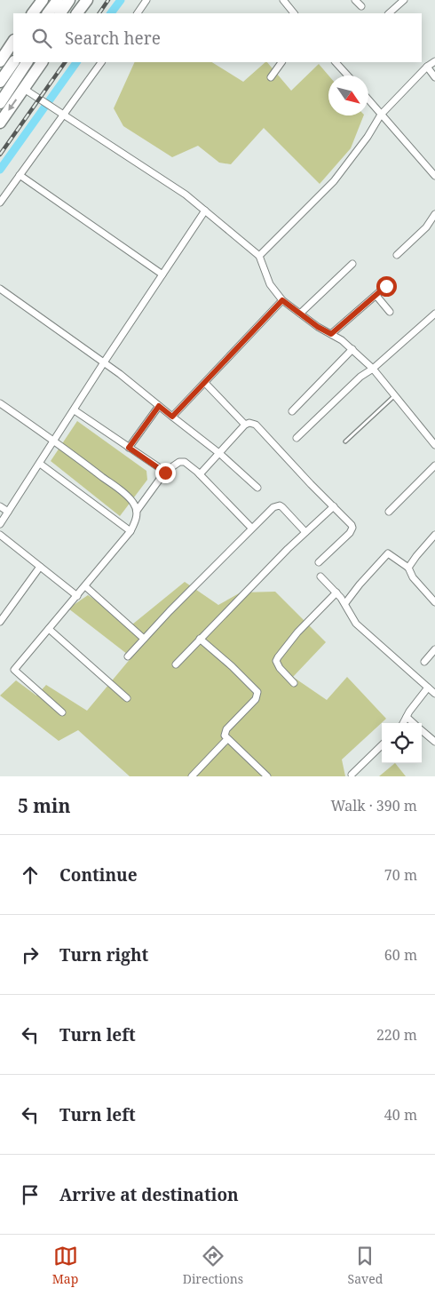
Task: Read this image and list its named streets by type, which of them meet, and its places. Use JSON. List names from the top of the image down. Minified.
{"north":"bottom right","page":{"search":"Search here","heading":["5 min","Walk · 390 m"],"list":[["Continue","70 m"],["Turn right","60 m"],["Turn left","220 m"],["Turn left","40 m"],"Arrive at destination"],"nav":["Map","Directions","Saved"]}}
